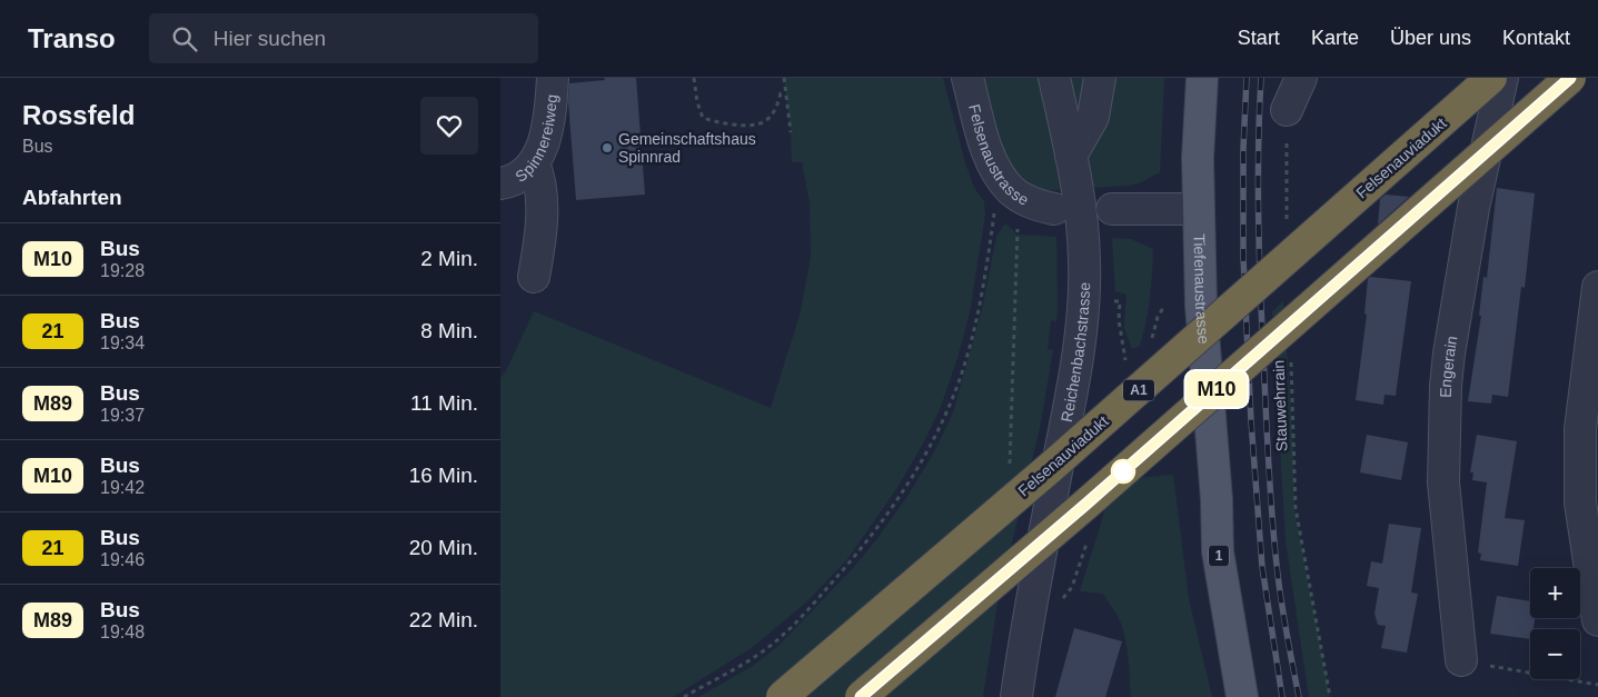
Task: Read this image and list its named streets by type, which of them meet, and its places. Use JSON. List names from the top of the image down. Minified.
{"streets":{"highway":["Felsenauviadukt","A1"],"main road":["Tiefenaustrasse","1"],"street":["Spinnereiweg","Felsenaustrasse","Reichenbachstrasse","Engerain"],"path":["Stauwehrrain"]},"places":["Gemeinschaftshaus Spinnrad"],"lines":["bus line M10"],"page":{"header":"Transo","search":"Hier suchen","nav":["Start","Karte","Über uns","Kontakt"],"heading":[["Rossfeld","Bus"],"Abfahrten"],"on_map":"M10","list":[{"mark":"M10","name":"Bus","note":"19:28","value":"2 Min."},{"mark":"21","name":"Bus","note":"19:34","value":"8 Min."},{"mark":"M89","name":"Bus","note":"19:37","value":"11 Min."},{"mark":"M10","name":"Bus","note":"19:42","value":"16 Min."},{"mark":"21","name":"Bus","note":"19:46","value":"20 Min."},{"mark":"M89","name":"Bus","note":"19:48","value":"22 Min."}],"map_buttons":["+","−"]}}
